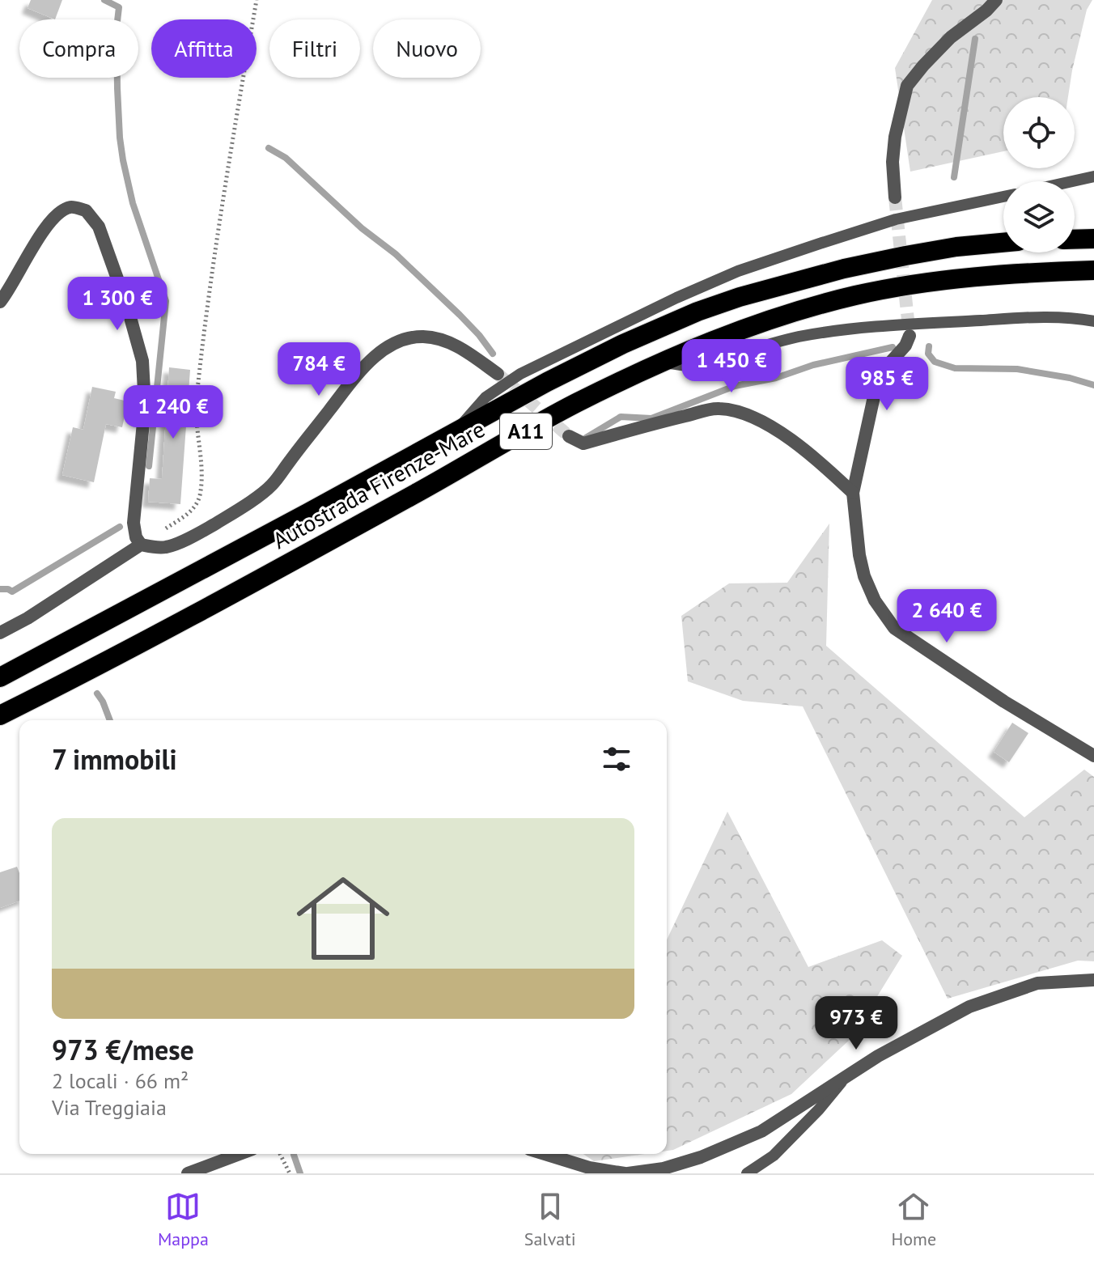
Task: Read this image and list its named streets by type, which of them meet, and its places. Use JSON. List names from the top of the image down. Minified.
{"streets":{"highway":["A11","Autostrada Firenze-Mare"]},"page":{"chip":["Compra","Affitta","Filtri","Nuovo"],"price":["1 300 €","1 450 €","784 €","985 €","1 240 €","2 640 €","973 €"],"heading":"7 immobili","list":[{"name":"973 €/mese","note":"2 locali · 66 m² · Via Treggiaia"}],"tabs":["Mappa","Salvati","Home"]}}
